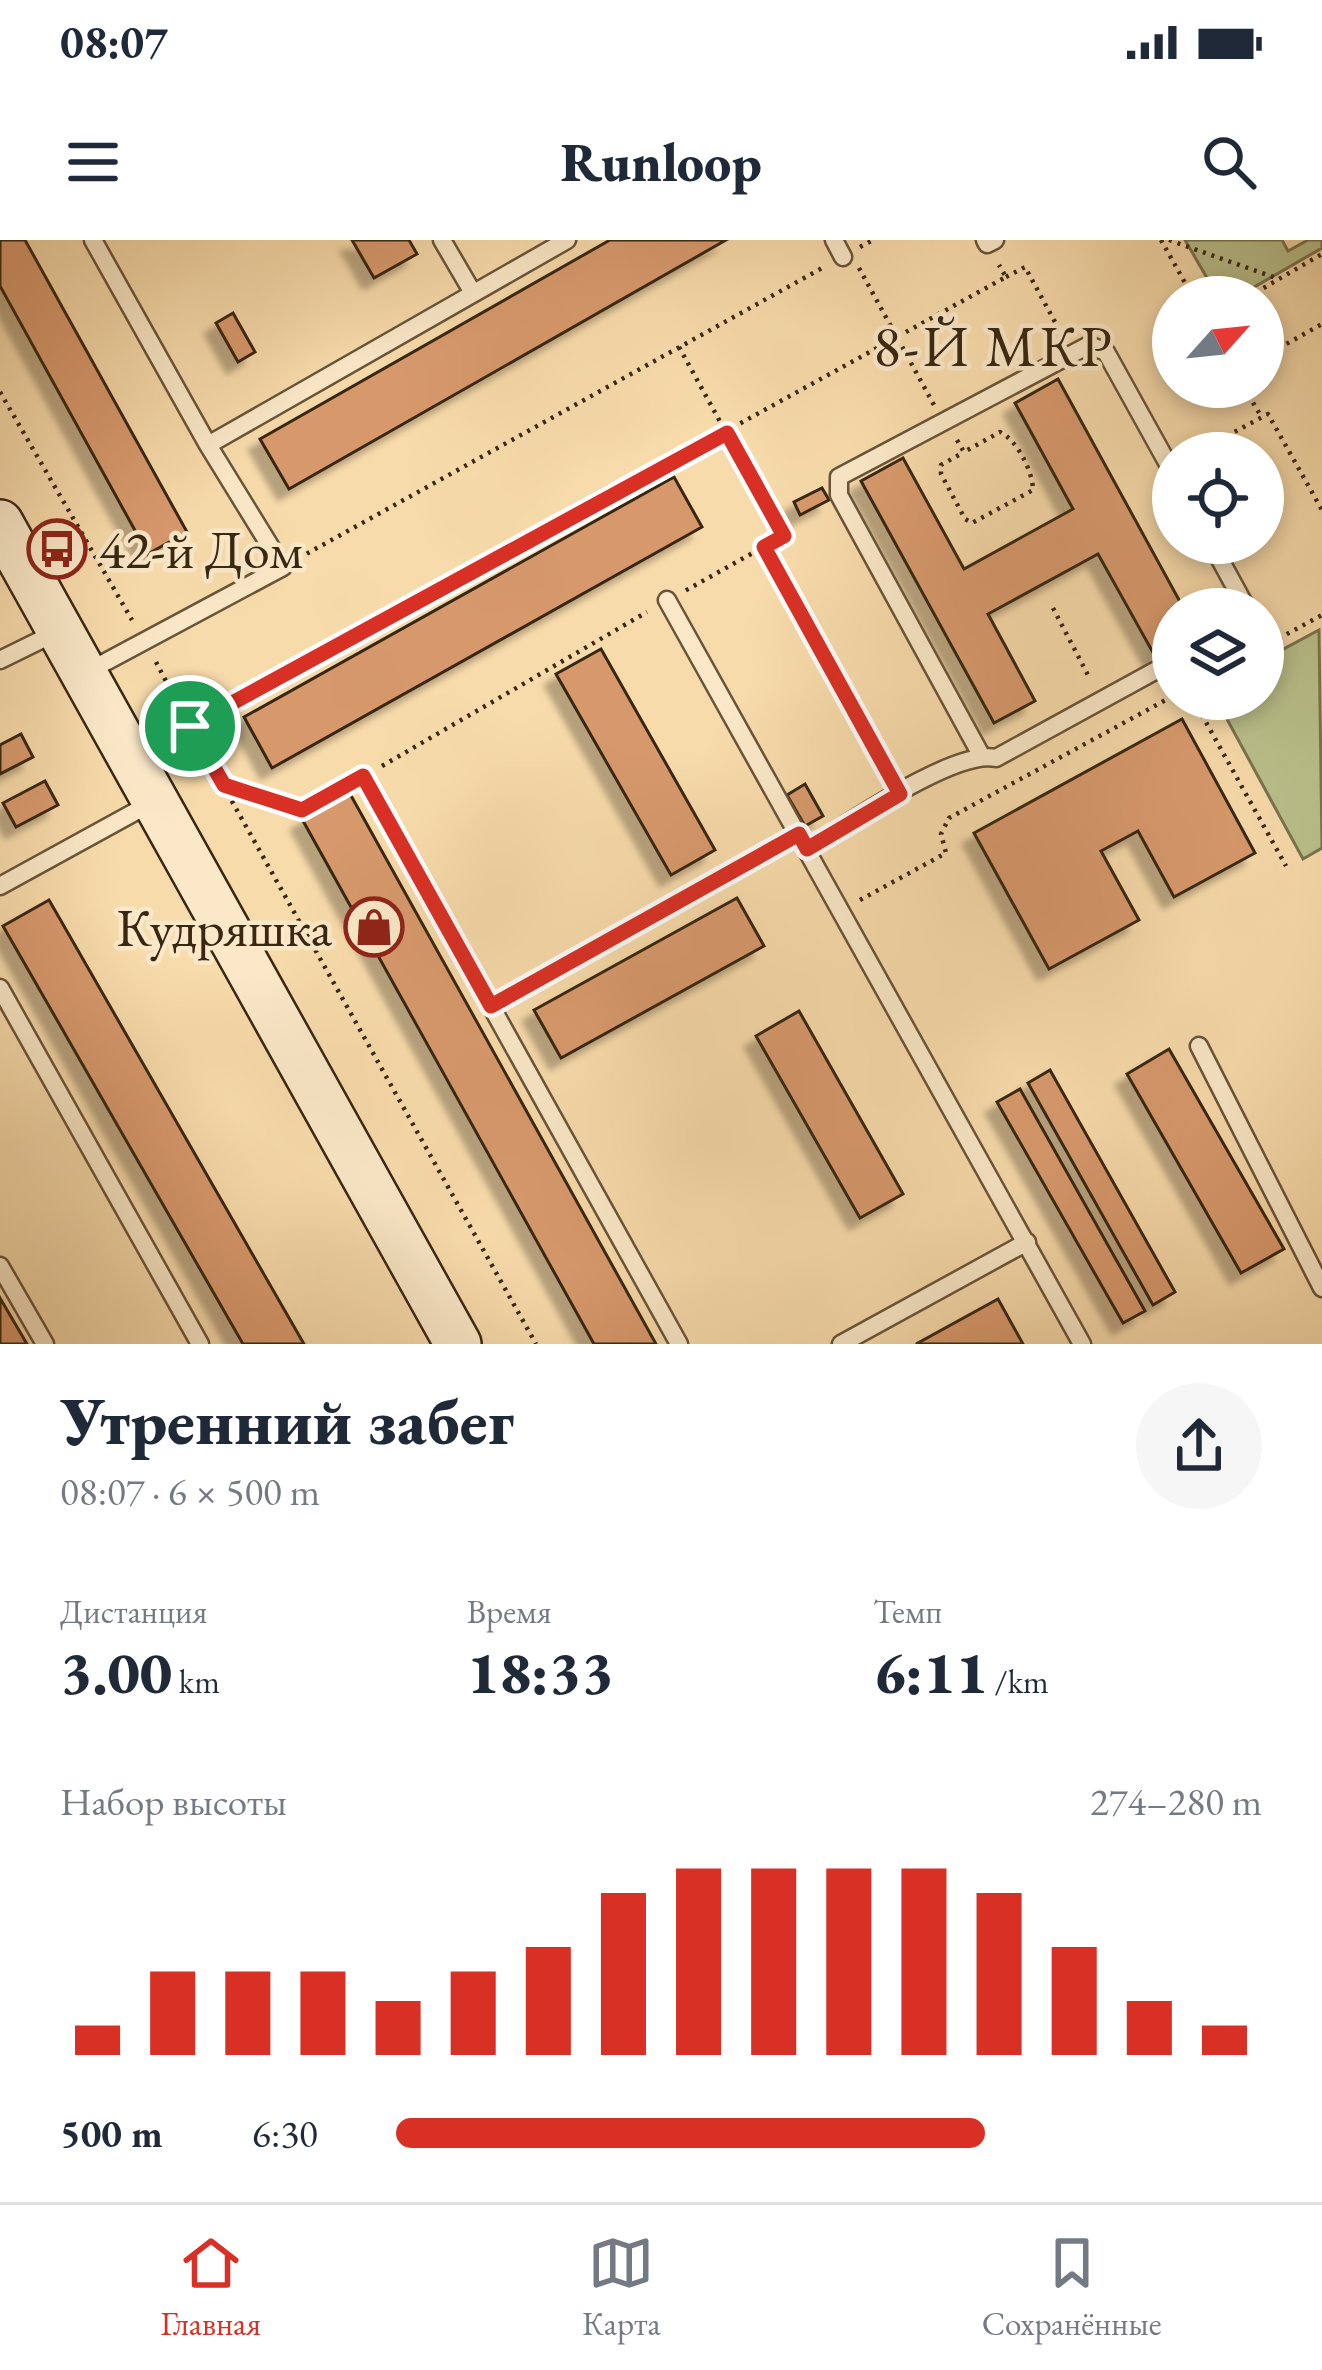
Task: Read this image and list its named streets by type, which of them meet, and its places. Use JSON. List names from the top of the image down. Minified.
{"districts":["8-Й МКР"],"places":{"bus stop":["42-й Дом"],"shop":["Кудряшка"]},"north":"top right","page":{"status":"08:07","header":"Runloop","heading":["Утренний забег","08:07 · 6 × 500 m"],"stats":[["Дистанция","3.00 km"],["Время","18:33"],["Темп","6:11 /km"]],"chart":["Набор высоты","274–280 m"],"list":[{"name":"500 m","note":"6:30"}],"tabs":["Главная","Карта","Сохранённые"]}}
